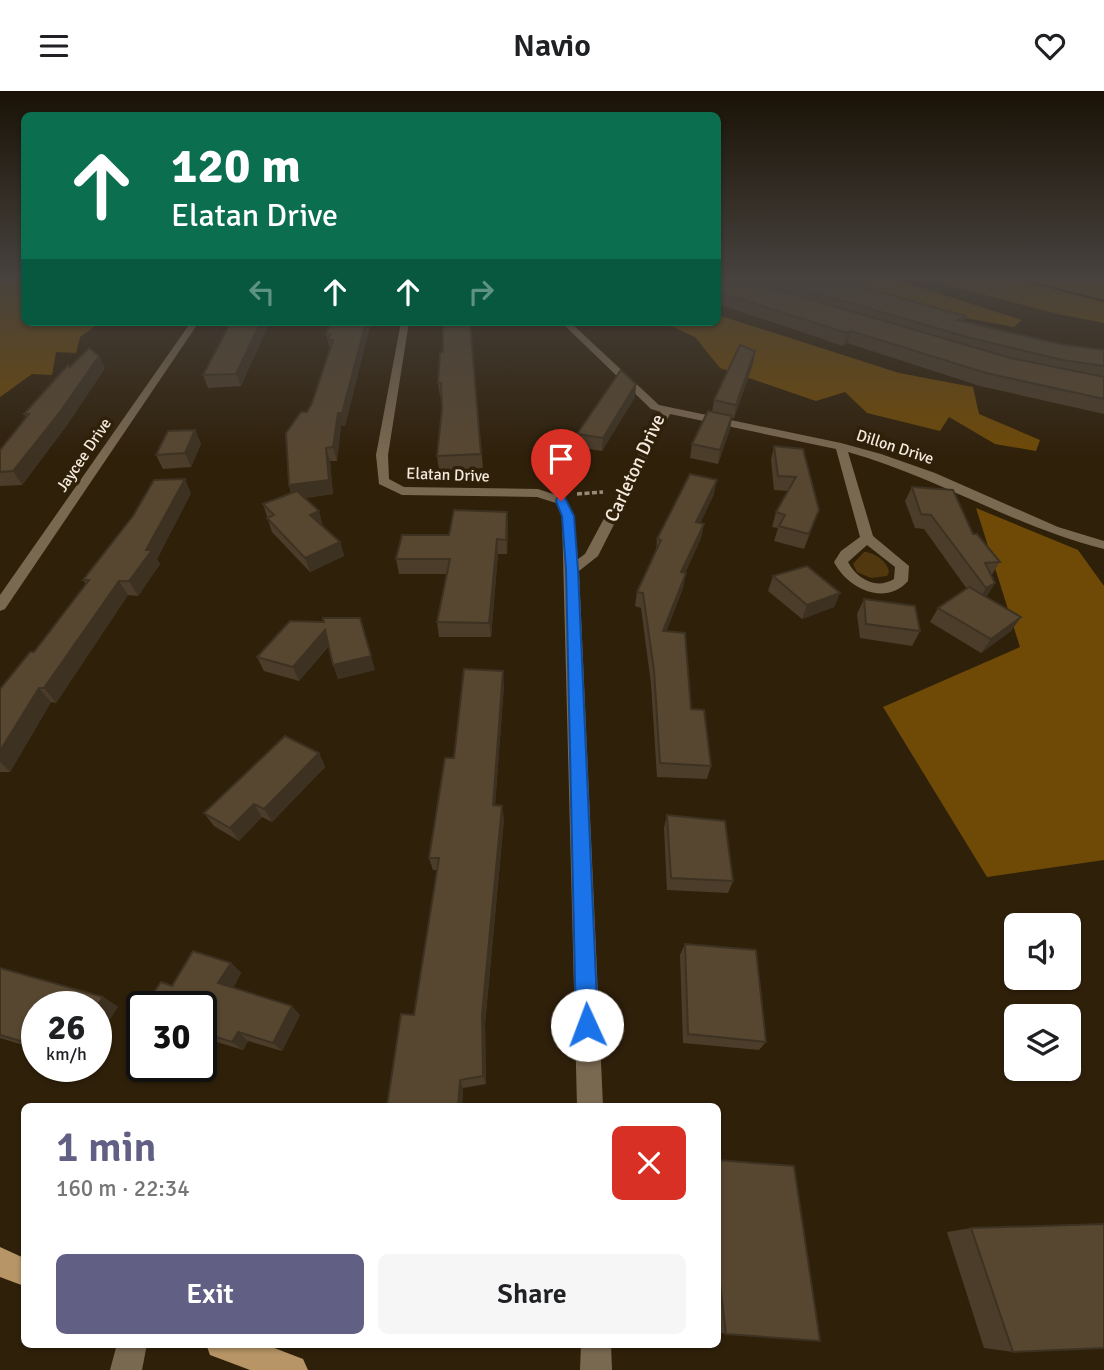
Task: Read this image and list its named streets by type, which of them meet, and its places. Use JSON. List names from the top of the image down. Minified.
{"streets":{"street":["Dillon Drive","Jaycee Drive","Carleton Drive","Elatan Drive"]},"crossings":[["Dillon Drive","Carleton Drive"],["Carleton Drive","Elatan Drive"]],"page":{"header":"Navio","turn":["120 m","Elatan Drive"],"speed":"26 km/h","limit":"30","heading":["1 min","160 m · 22:34"],"buttons":["Exit","Share"]}}
